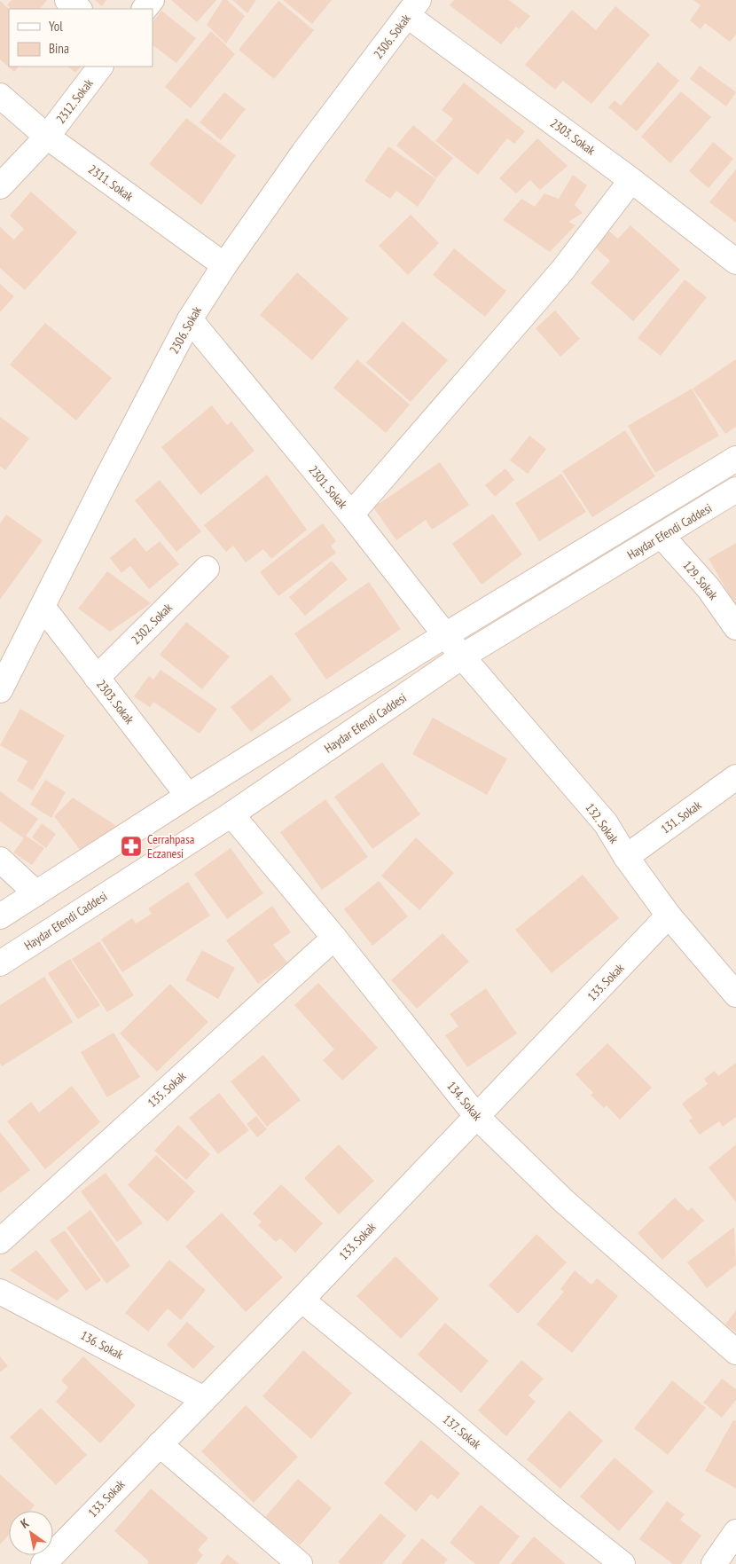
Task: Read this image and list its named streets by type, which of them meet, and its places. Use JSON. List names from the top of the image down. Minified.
{"streets":{"street":["2306. Sokak","2312. Sokak","2303. Sokak","2311. Sokak","2301. Sokak","Haydar Efendi Caddesi","129. Sokak","2302. Sokak","131. Sokak","132. Sokak","133. Sokak","135. Sokak","134. Sokak","136. Sokak","137. Sokak"]},"crossings":[["2306. Sokak","2303. Sokak"],["2306. Sokak","2311. Sokak"],["2306. Sokak","2301. Sokak"],["2312. Sokak","2311. Sokak"],["2303. Sokak","2302. Sokak"],["2301. Sokak","Haydar Efendi Caddesi"],["2301. Sokak","132. Sokak"],["Haydar Efendi Caddesi","129. Sokak"],["Haydar Efendi Caddesi","132. Sokak"],["Haydar Efendi Caddesi","134. Sokak"],["131. Sokak","132. Sokak"],["132. Sokak","133. Sokak"],["133. Sokak","134. Sokak"],["133. Sokak","136. Sokak"],["133. Sokak","137. Sokak"],["135. Sokak","134. Sokak"]],"places":{"pharmacy":["Cerrahpasa Eczanesi"]},"legend":["Yol","Bina"],"north":"top left"}
